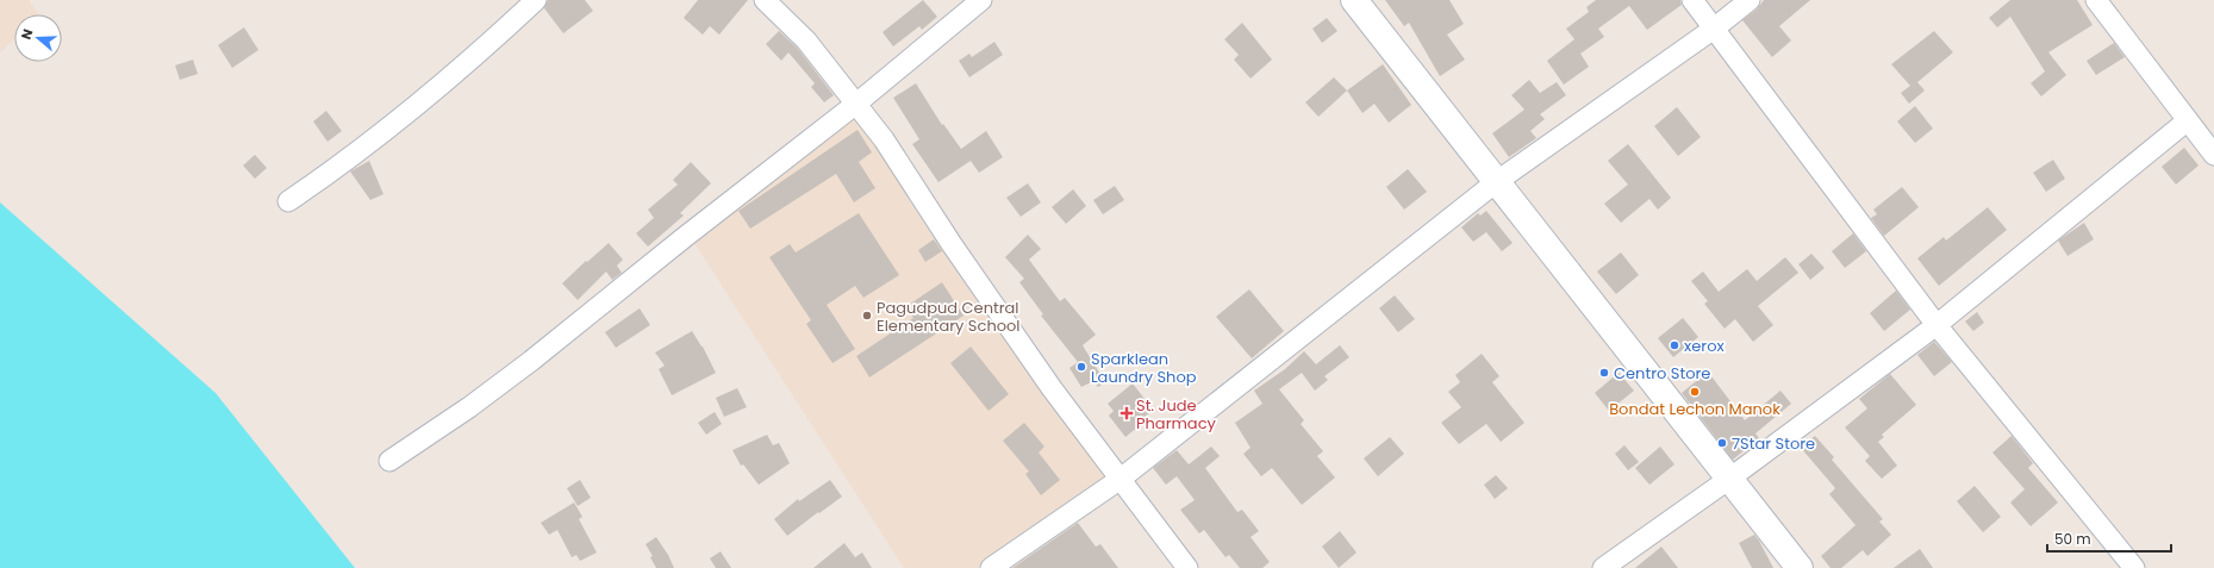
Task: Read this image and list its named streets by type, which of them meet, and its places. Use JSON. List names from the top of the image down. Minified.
{"places":{"other":["Pagudpud Central Elementary School","xerox","Sparklean Laundry Shop","Centro Store","Bondat Lechon Manok","7Star Store"],"health":["St. Jude Pharmacy"]},"scale_bar":"50 m","north":"left"}
